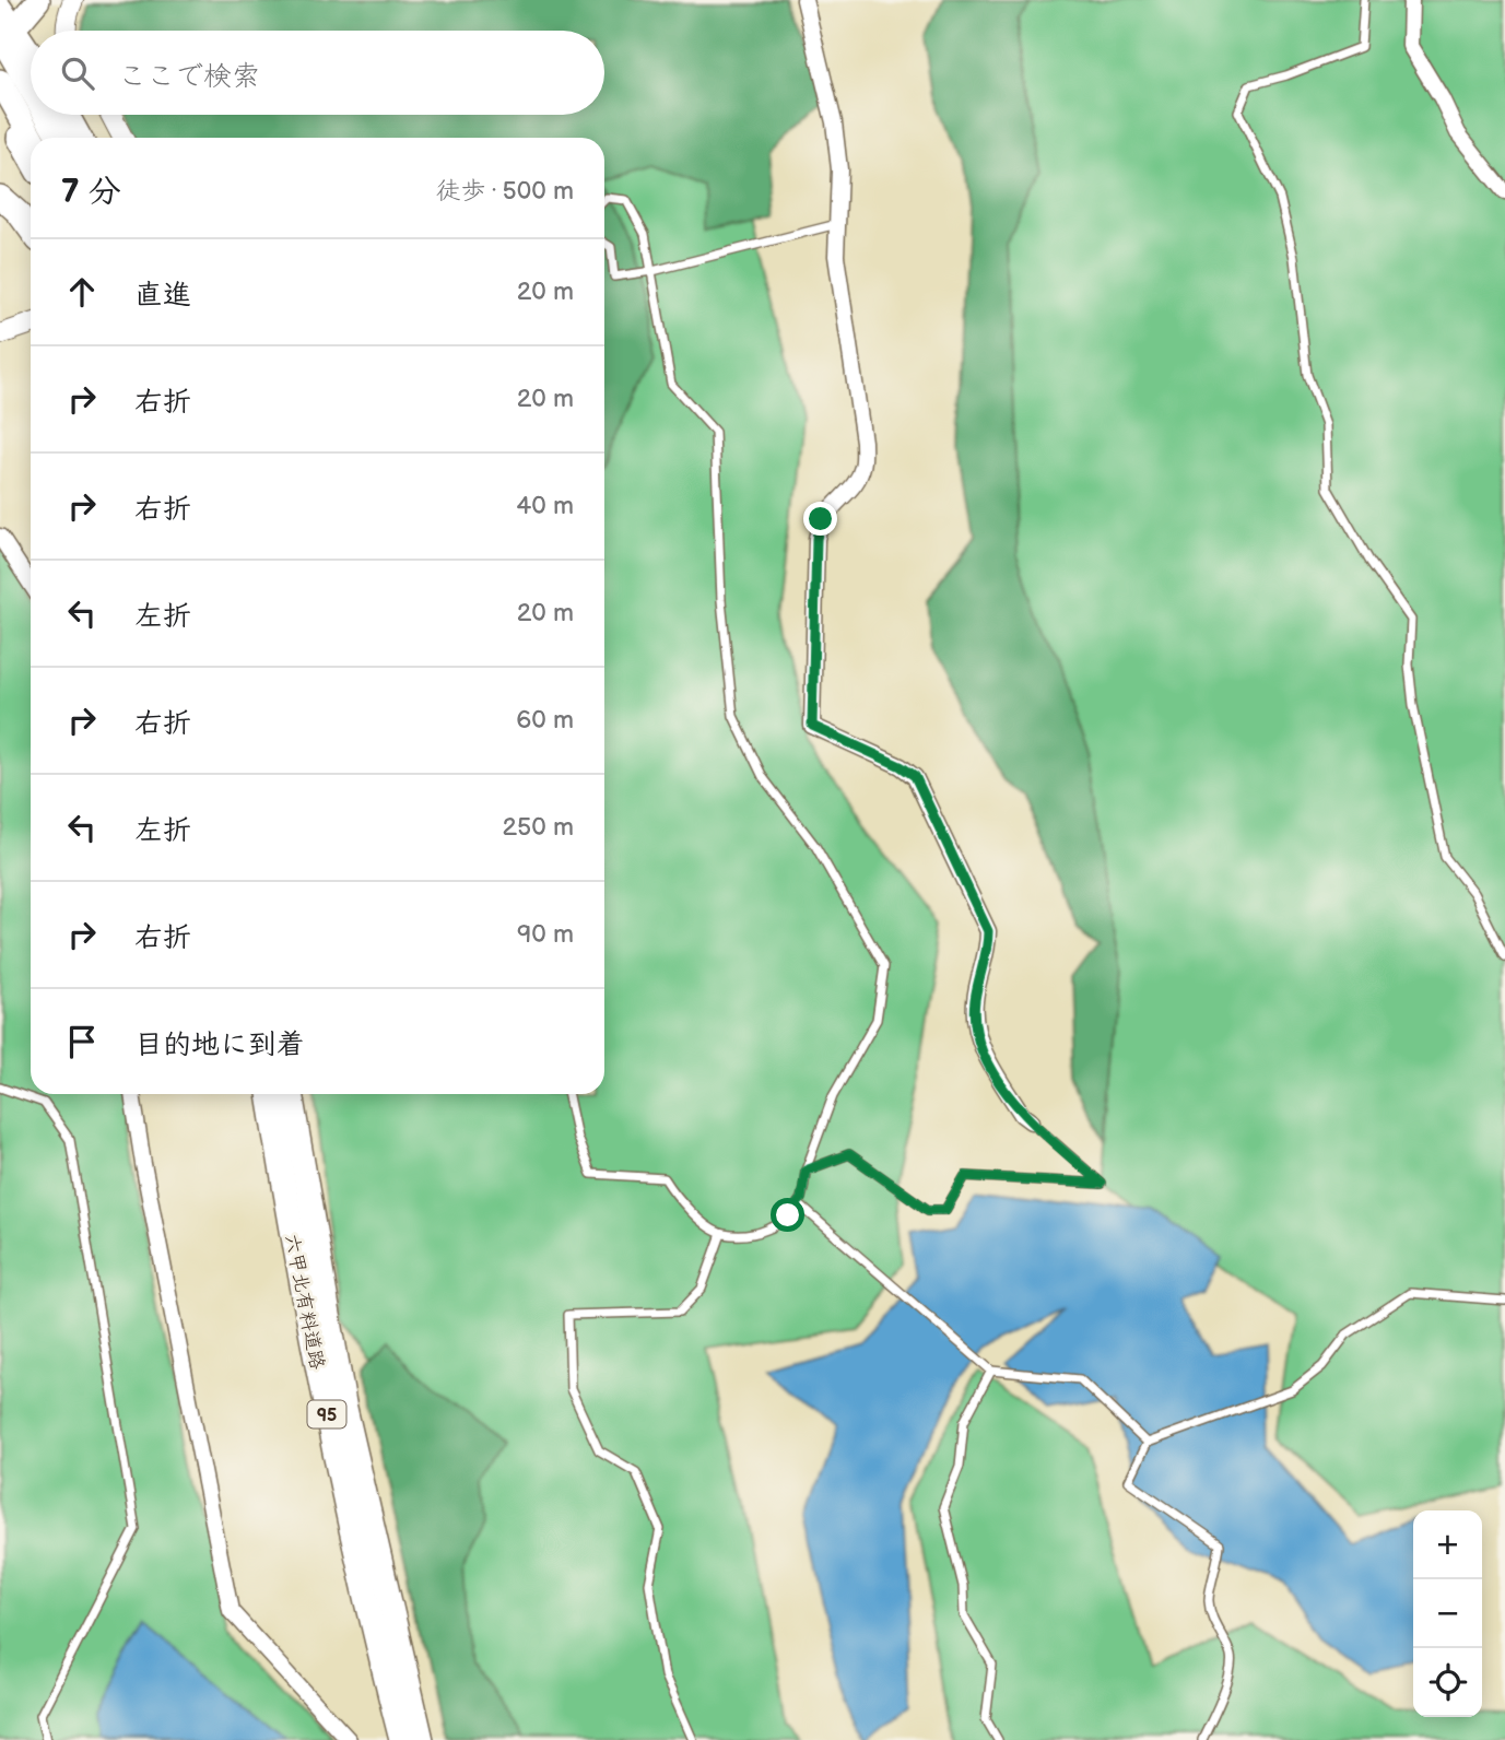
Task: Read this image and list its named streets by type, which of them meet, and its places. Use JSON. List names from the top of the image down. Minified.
{"streets":{"main road":["六甲北有料道路","95"]},"page":{"search":"ここで検索","heading":["7 分","徒歩 · 500 m"],"list":[["直進","20 m"],["右折","20 m"],["右折","40 m"],["左折","20 m"],["右折","60 m"],["左折","250 m"],["右折","90 m"],"目的地に到着"],"map_buttons":["+","−"]}}
